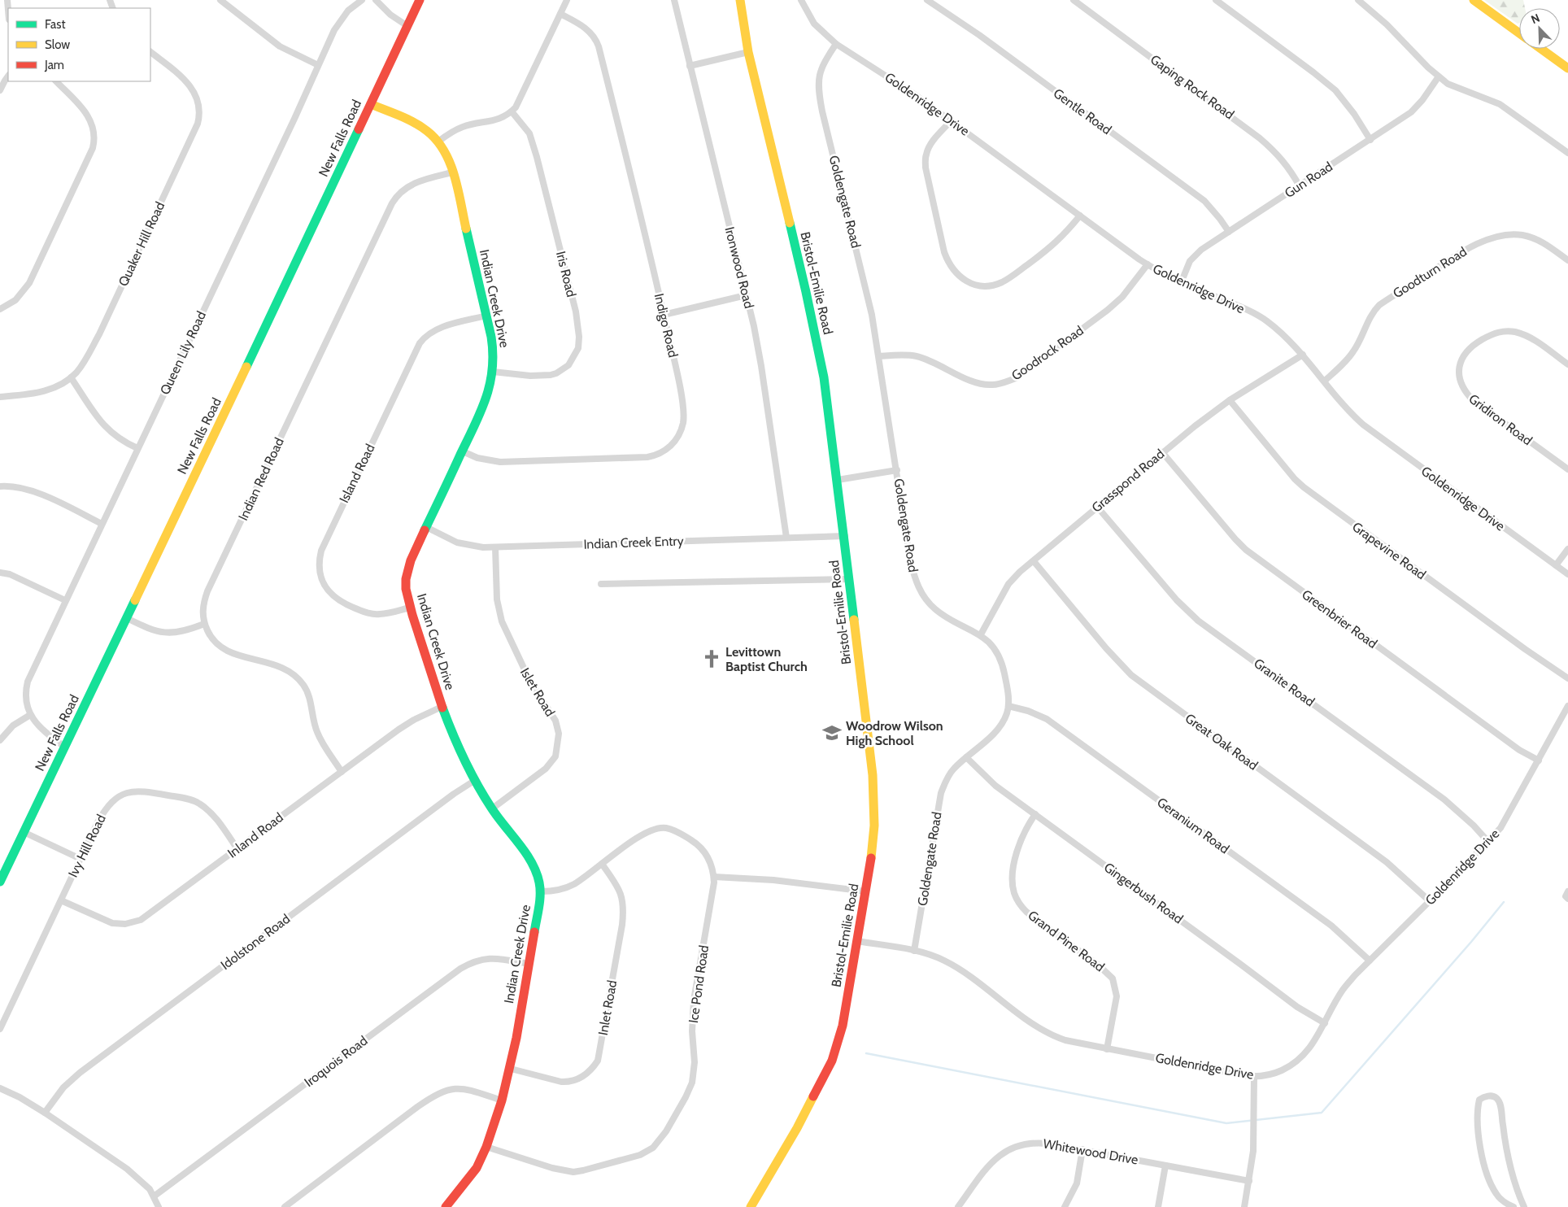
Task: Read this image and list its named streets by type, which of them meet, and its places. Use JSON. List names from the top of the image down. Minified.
{"streets":{"street":["Gaping Rock Road","Goldenridge Drive","Gentle Road","New Falls Road","Gun Road","Goldengate Road","Quaker Hill Road","Ironwood Road","Goodturn Road","Iris Road","Bristol-Emilie Road","Indian Creek Drive","Indigo Road","Queen Lily Road","Goodrock Road","Gridiron Road","Island Road","Indian Red Road","Grasspond Road","Indian Creek Entry","Grapevine Road","Greenbrier Road","Granite Road","Islet Road","Great Oak Road","Geranium Road","Inland Road","Ivy Hill Road","Gingerbush Road","Grand Pine Road","Idolstone Road","Ice Pond Road","Inlet Road","Iroquois Road","Whitewood Drive"]},"crossings":[["Gaping Rock Road","Gun Road"],["Goldenridge Drive","Gun Road"],["Goldenridge Drive","Goldengate Road"],["Goldenridge Drive","Goodturn Road"],["Goldenridge Drive","Bristol-Emilie Road"],["Goldenridge Drive","Goodrock Road"],["Goldenridge Drive","Grasspond Road"],["Goldenridge Drive","Greenbrier Road"],["Goldenridge Drive","Granite Road"],["Goldenridge Drive","Great Oak Road"],["Goldenridge Drive","Geranium Road"],["Goldenridge Drive","Gingerbush Road"],["Goldenridge Drive","Grand Pine Road"],["Gentle Road","Gun Road"],["New Falls Road","Indian Creek Drive"],["Goldengate Road","Goodrock Road"],["Goldengate Road","Grasspond Road"],["Goldengate Road","Geranium Road"],["Goldengate Road","Gingerbush Road"],["Ironwood Road","Indian Creek Entry"],["Iris Road","Indian Creek Drive"],["Bristol-Emilie Road","Indian Creek Entry"],["Indian Creek Drive","Indigo Road"],["Indian Creek Drive","Island Road"],["Indian Creek Drive","Indian Red Road"],["Indian Creek Drive","Indian Creek Entry"],["Indian Creek Drive","Islet Road"],["Indian Creek Drive","Inland Road"],["Indian Creek Drive","Idolstone Road"],["Indian Creek Drive","Ice Pond Road"],["Indian Creek Drive","Inlet Road"],["Indian Creek Drive","Iroquois Road"],["Grasspond Road","Grapevine Road"],["Grasspond Road","Greenbrier Road"],["Grasspond Road","Granite Road"],["Grasspond Road","Great Oak Road"],["Indian Creek Entry","Islet Road"],["Inland Road","Ivy Hill Road"],["Gingerbush Road","Grand Pine Road"],["Ice Pond Road","Inlet Road"]],"places":{"church":["Levittown Baptist Church"],"school or university":["Woodrow Wilson High School"]},"legend":["Fast","Slow","Jam"],"north":"top left"}
